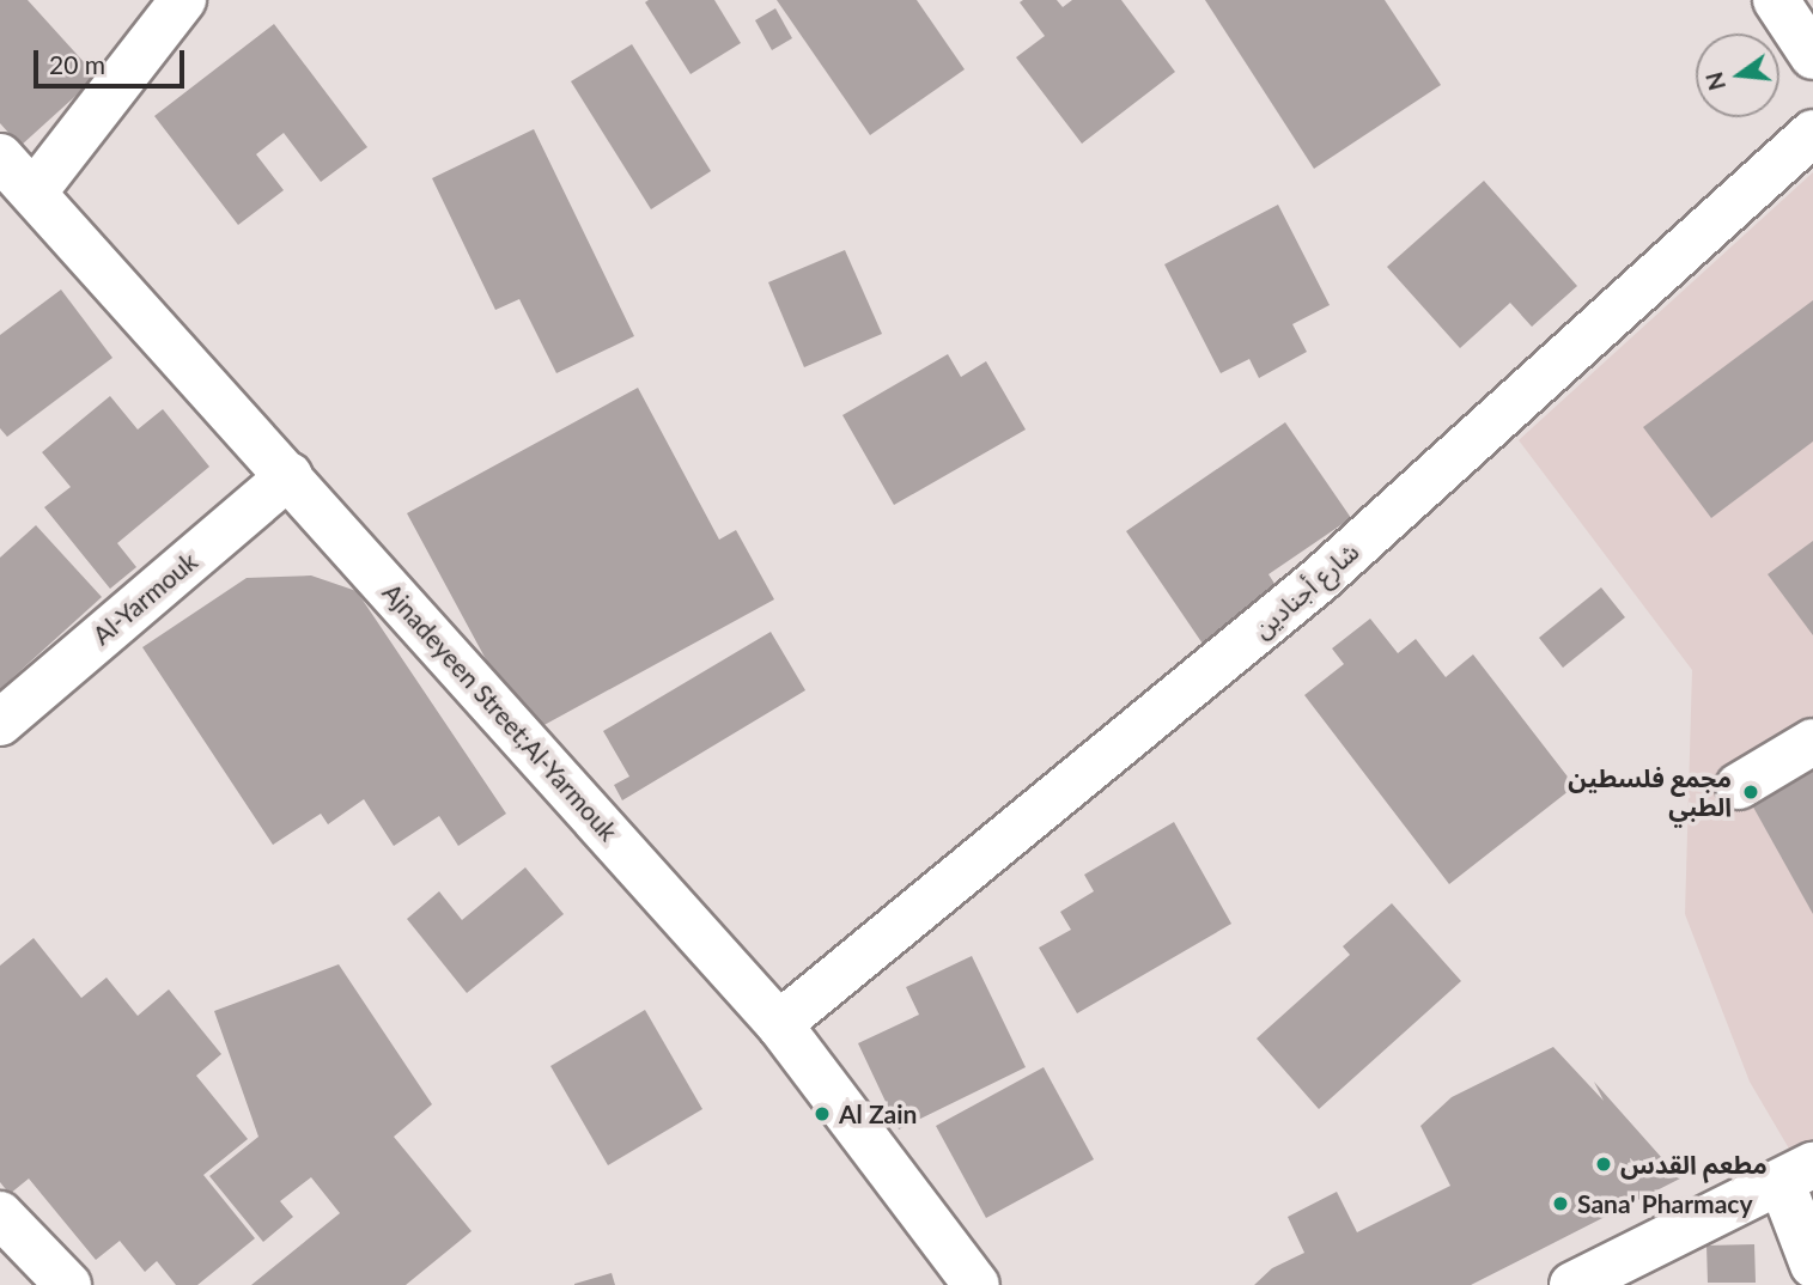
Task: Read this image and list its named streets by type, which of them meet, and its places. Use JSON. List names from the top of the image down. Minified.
{"streets":{"street":["شارع أجنادين","Al-Yarmouk","Ajnadeyeen Street;Al-Yarmouk"]},"crossings":[["شارع أجنادين","Ajnadeyeen Street;Al-Yarmouk"],["Al-Yarmouk","Ajnadeyeen Street;Al-Yarmouk"]],"places":["مجمع فلسطين الطبي","Al Zain","مطعم القدس","Sana' Pharmacy"],"scale_bar":"20 m","north":"left"}
